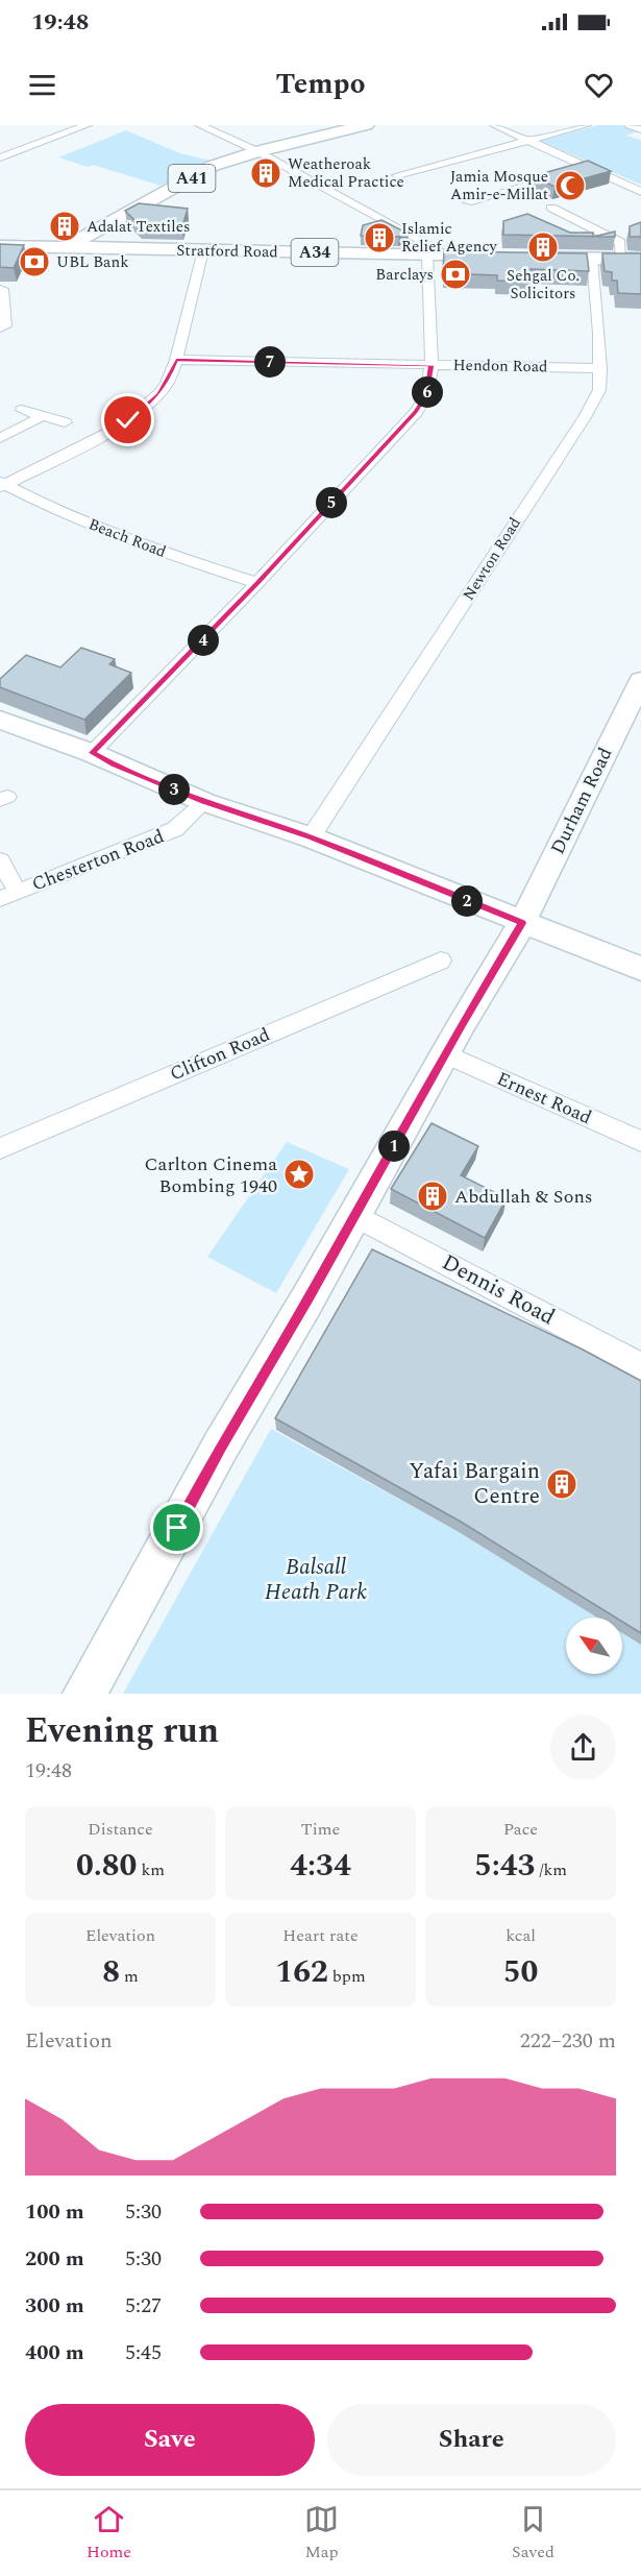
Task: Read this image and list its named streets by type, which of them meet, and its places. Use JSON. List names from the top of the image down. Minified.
{"streets":{"highway":["A41","Stratford Road","A34"],"street":["Hendon Road","Beach Road","Newton Road","Durham Road","Chesterton Road","Clifton Road","Ernest Road","Dennis Road"]},"crossings":[["A41","Stratford Road"],["Stratford Road","Newton Road"],["Hendon Road","Newton Road"],["Durham Road","Ernest Road"],["Durham Road","Dennis Road"]],"parks":["Balsall Heath Park"],"places":{"building":["Weatheroak Medical Practice","Adalat Textiles","Islamic Relief Agency","Sehgal Co. Solicitors","Abdullah & Sons","Yafai Bargain Centre"],"mosque":["Jamia Mosque Amir-e-Millat"],"bank":["UBL Bank","Barclays"],"place":["Carlton Cinema Bombing 1940"]},"north":"top left","page":{"status":"19:48","header":"Tempo","pins":["7","6","5","4","3","2","1"],"heading":["Evening run","19:48"],"stats":[["Distance","0.80 km"],["Time","4:34"],["Pace","5:43 /km"],["Elevation","8 m"],["Heart rate","162 bpm"],["kcal","50"]],"chart":["Elevation","222–230 m"],"list":[{"name":"100 m","note":"5:30"},{"name":"200 m","note":"5:30"},{"name":"300 m","note":"5:27"},{"name":"400 m","note":"5:45"}],"buttons":["Save","Share"],"tabs":["Home","Map","Saved"]}}
